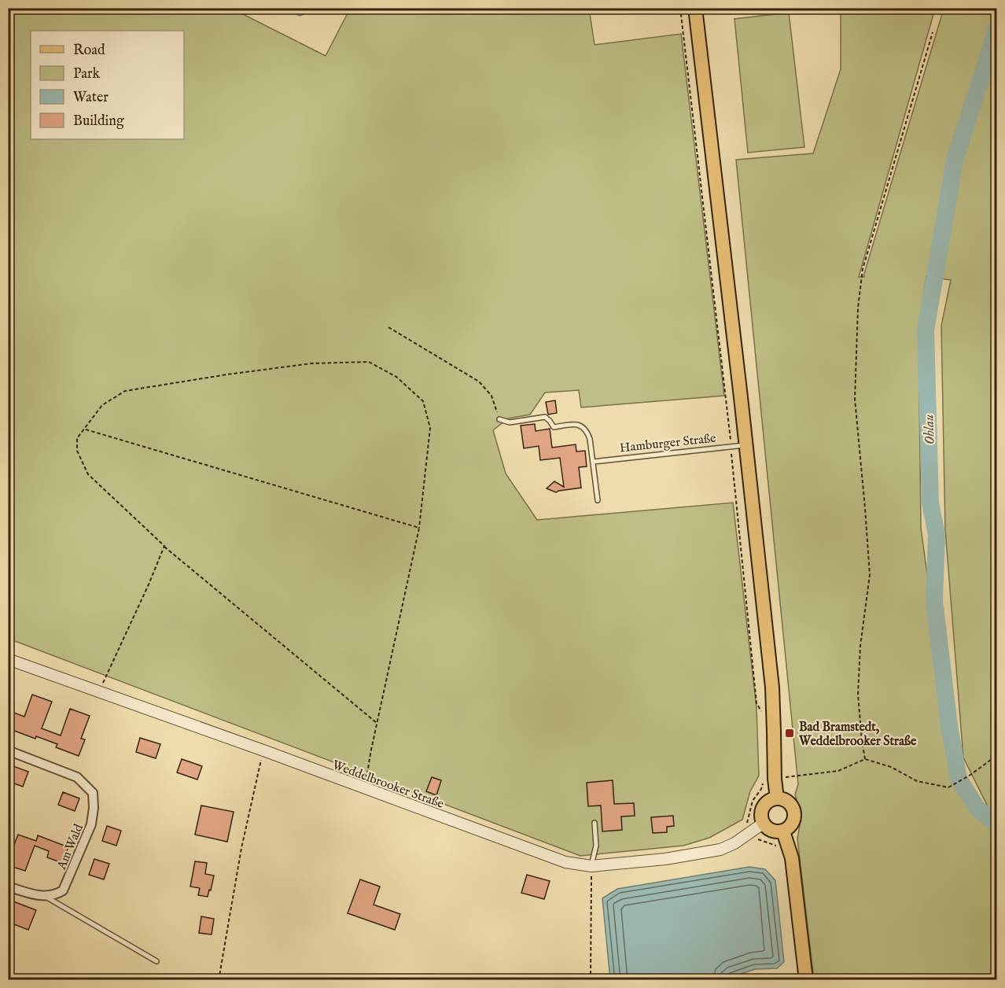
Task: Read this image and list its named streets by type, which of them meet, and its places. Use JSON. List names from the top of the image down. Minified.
{"streets":{"street":["Weddelbrooker Straße","Am Wald"],"lane":["Hamburger Straße"]},"water":["Ohlau"],"places":{"transit":["Bad Bramstedt, Weddelbrooker Straße"]},"legend":["Road","Park","Water","Building"]}
